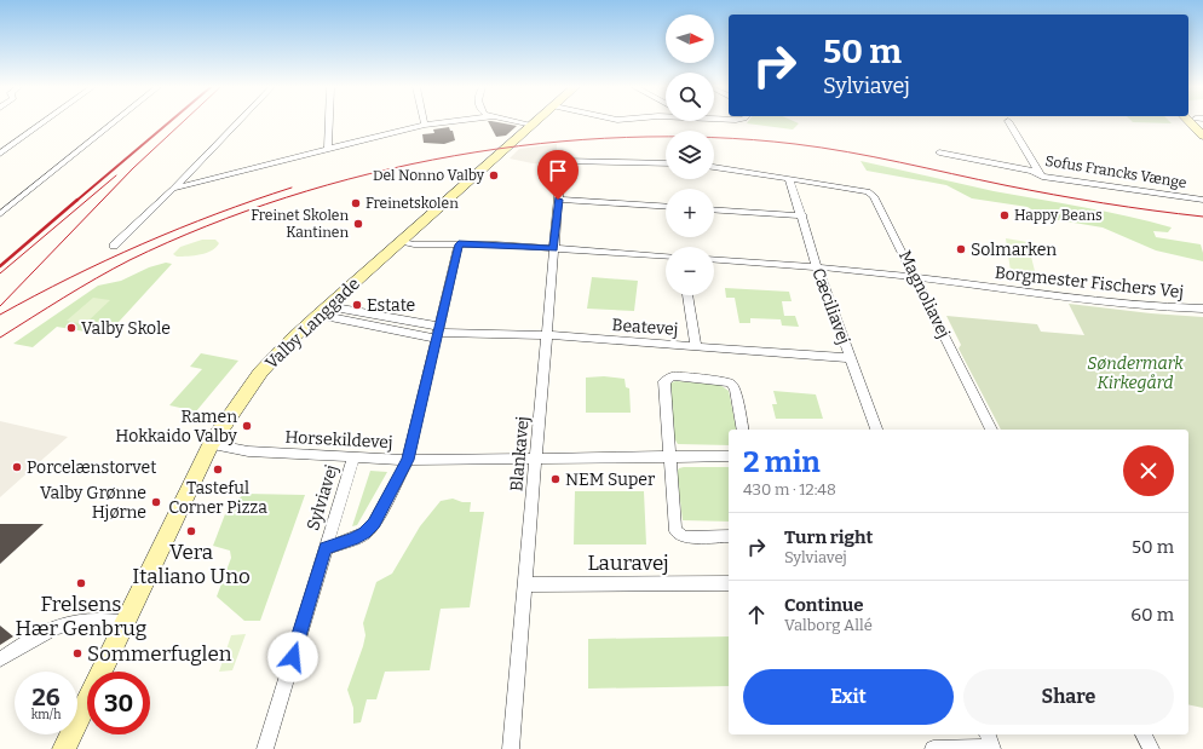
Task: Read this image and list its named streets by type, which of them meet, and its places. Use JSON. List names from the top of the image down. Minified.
{"streets":{"street":["Sofus Francks Vænge","Borgmester Fischers Vej","Magnoliavej","Cæciliavej","Valby Langgade","Beatevej","Horsekildevej","Blankavej","Sylviavej","Lauravej"]},"crossings":[["Borgmester Fischers Vej","Magnoliavej"],["Borgmester Fischers Vej","Cæciliavej"],["Magnoliavej","Cæciliavej"],["Cæciliavej","Beatevej"],["Valby Langgade","Beatevej"],["Valby Langgade","Horsekildevej"],["Beatevej","Blankavej"],["Beatevej","Sylviavej"],["Horsekildevej","Blankavej"],["Horsekildevej","Sylviavej"],["Blankavej","Lauravej"]],"parks":["Søndermark Kirkegård"],"places":["Del Nonno Valby","Freinetskolen","Happy Beans","Freinet Skolen Kantinen","Solmarken","Estate","Valby Skole","Ramen Hokkaido Valby","Porcelænstorvet","Tasteful Corner Pizza","NEM Super","Valby Grønne Hjørne","Vera Italiano Uno","Frelsens Hær Genbrug","Sommerfuglen"],"north":"right","page":{"map_buttons":["+","−"],"turn":["50 m","Sylviavej"],"heading":["2 min","430 m · 12:48"],"list":[{"name":"Turn right","note":"Sylviavej","value":"50 m"},{"name":"Continue","note":"Valborg Allé","value":"60 m"}],"buttons":["Exit","Share"],"speed":"26 km/h","limit":"30"}}
